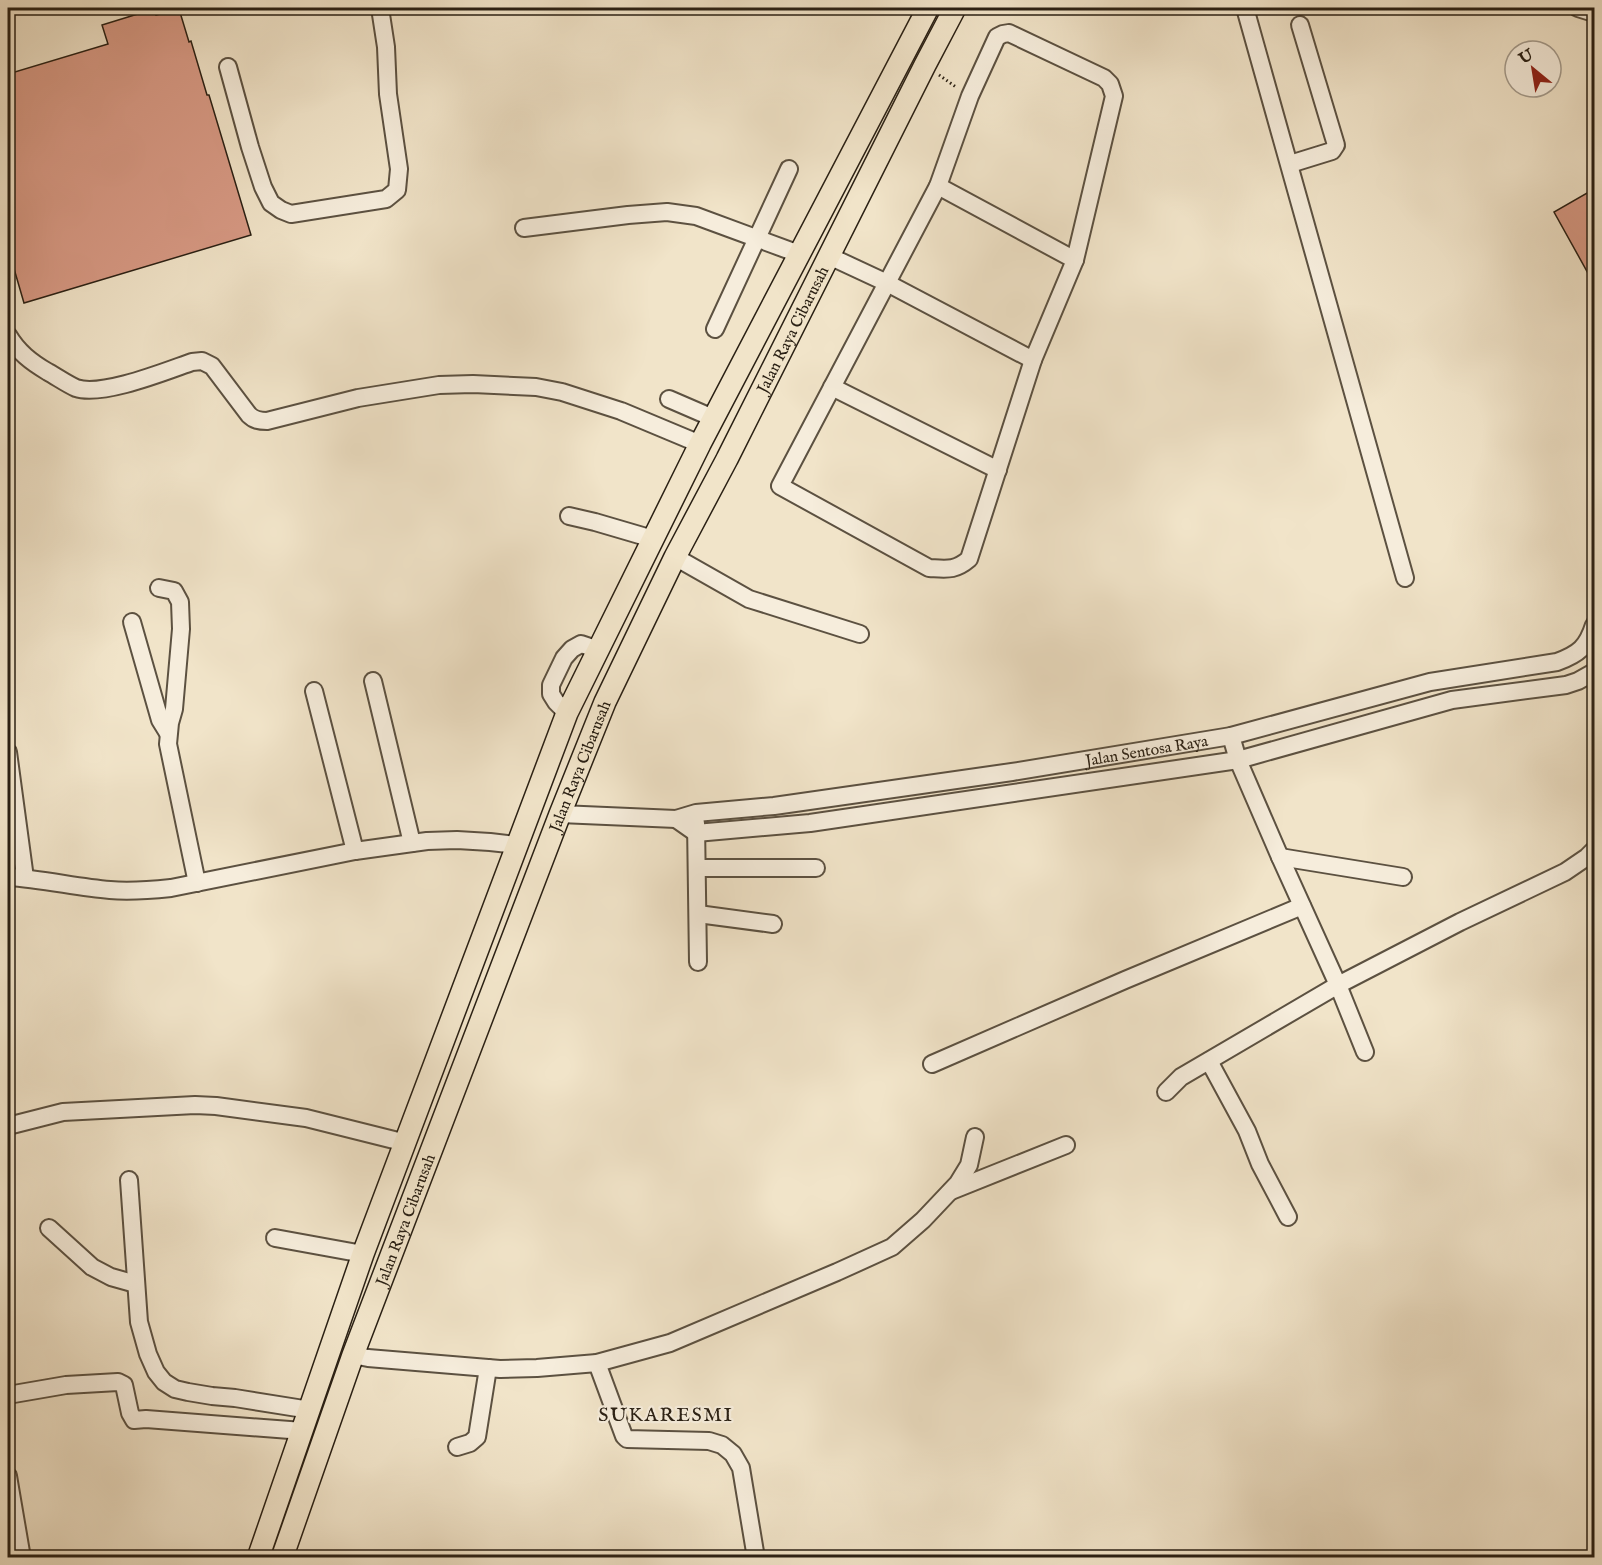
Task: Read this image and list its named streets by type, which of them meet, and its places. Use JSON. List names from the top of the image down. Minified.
{"streets":{"main road":["Jalan Raya Cibarusah"],"street":["Jalan Sentosa Raya"]},"crossings":[["Jalan Raya Cibarusah","Jalan Sentosa Raya"]],"districts":["SUKARESMI"],"north":"top left"}
